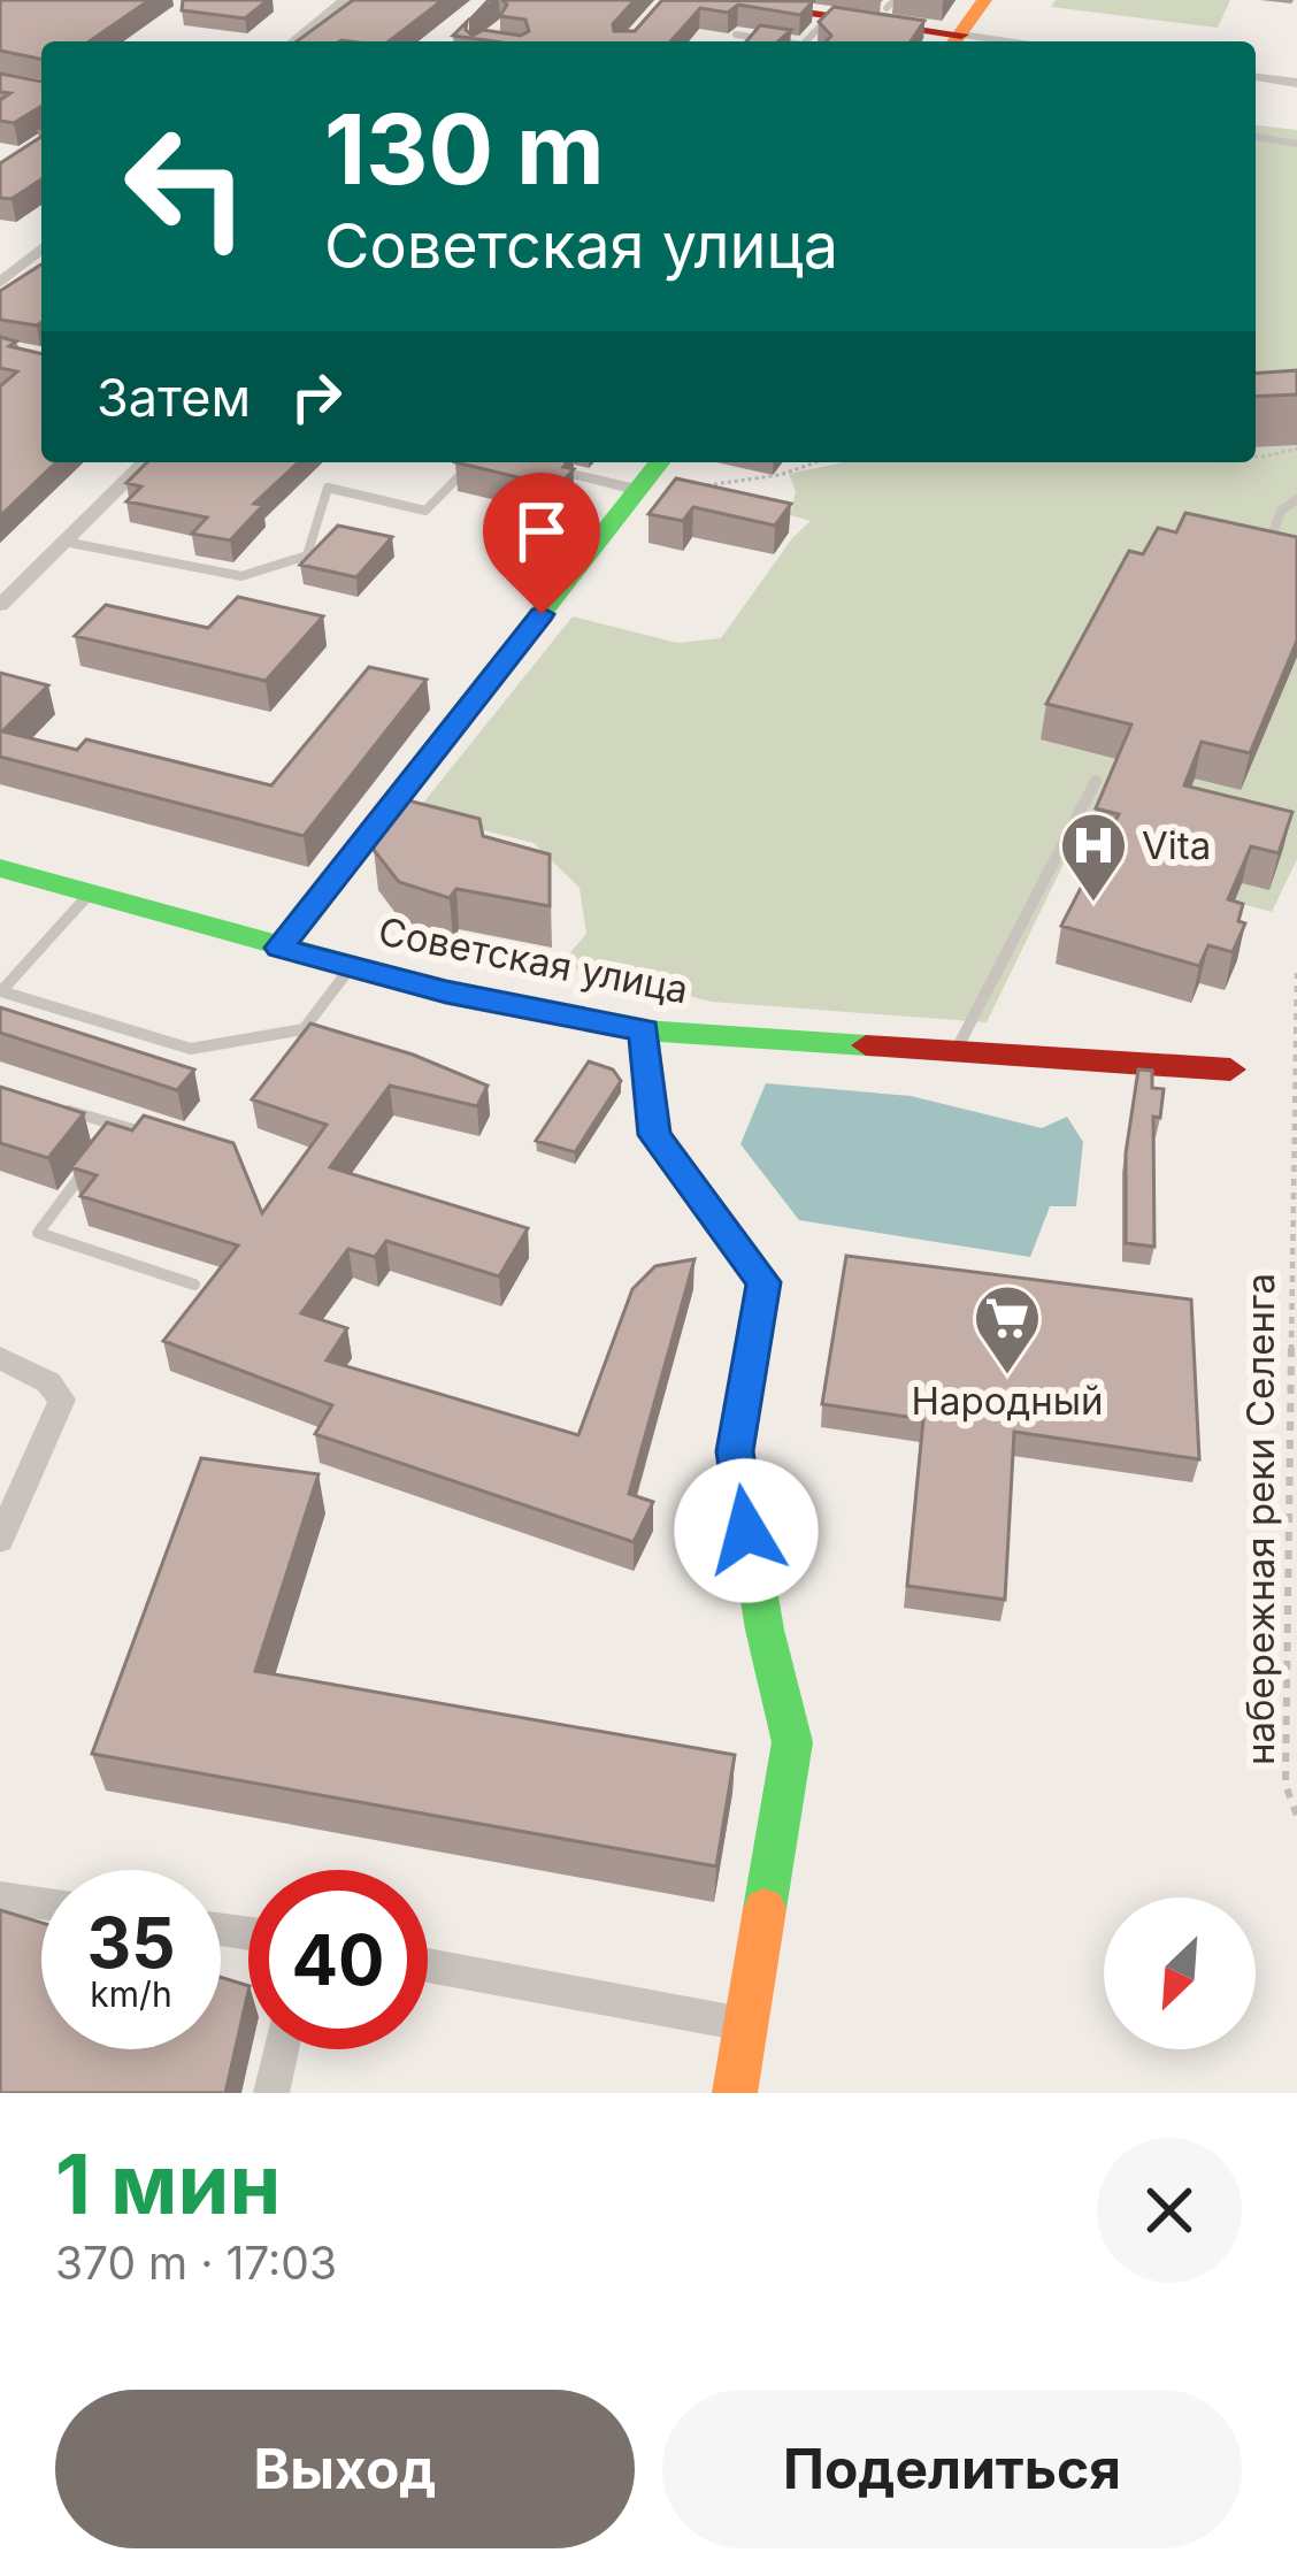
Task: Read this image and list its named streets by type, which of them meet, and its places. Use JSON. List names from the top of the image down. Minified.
{"streets":{"street":["Советская улица"],"path":["набережная реки Селенга"]},"places":{"hospital":["Vita"],"supermarket":["Народный"]},"north":"bottom left","page":{"turn":["130 m","Советская улица"],"then":"Затем","speed":"35 km/h","limit":"40","heading":["1 мин","370 m · 17:03"],"buttons":["Выход","Поделиться"]}}
